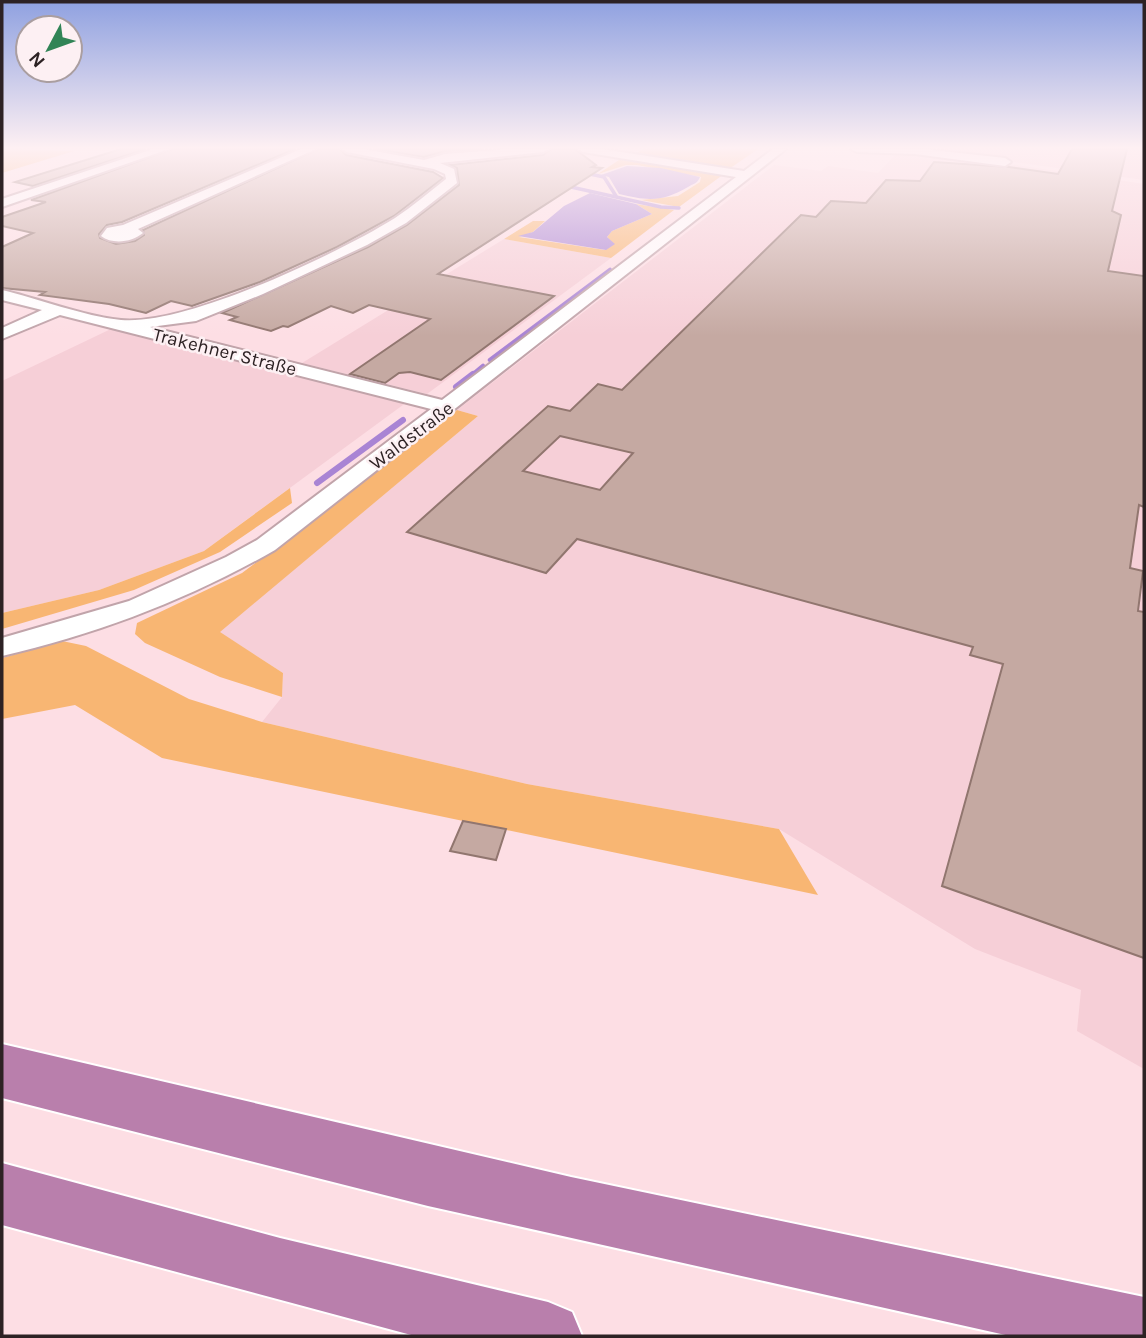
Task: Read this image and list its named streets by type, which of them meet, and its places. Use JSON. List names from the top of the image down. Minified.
{"streets":{"street":["Trakehner Straße","Waldstraße"]},"crossings":[["Trakehner Straße","Waldstraße"]],"north":"bottom left"}
